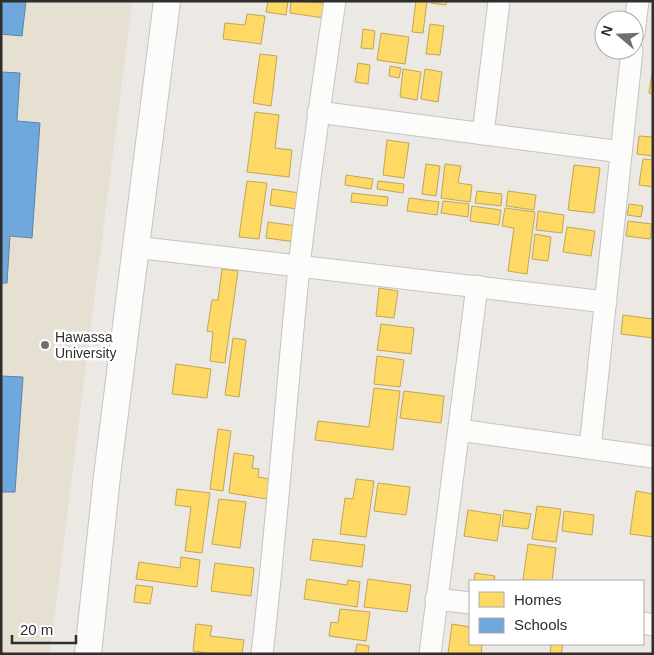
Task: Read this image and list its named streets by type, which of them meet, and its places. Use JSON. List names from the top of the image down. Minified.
{"places":["Hawassa University"],"legend":["Homes","Schools"],"scale_bar":"20 m","north":"left"}
